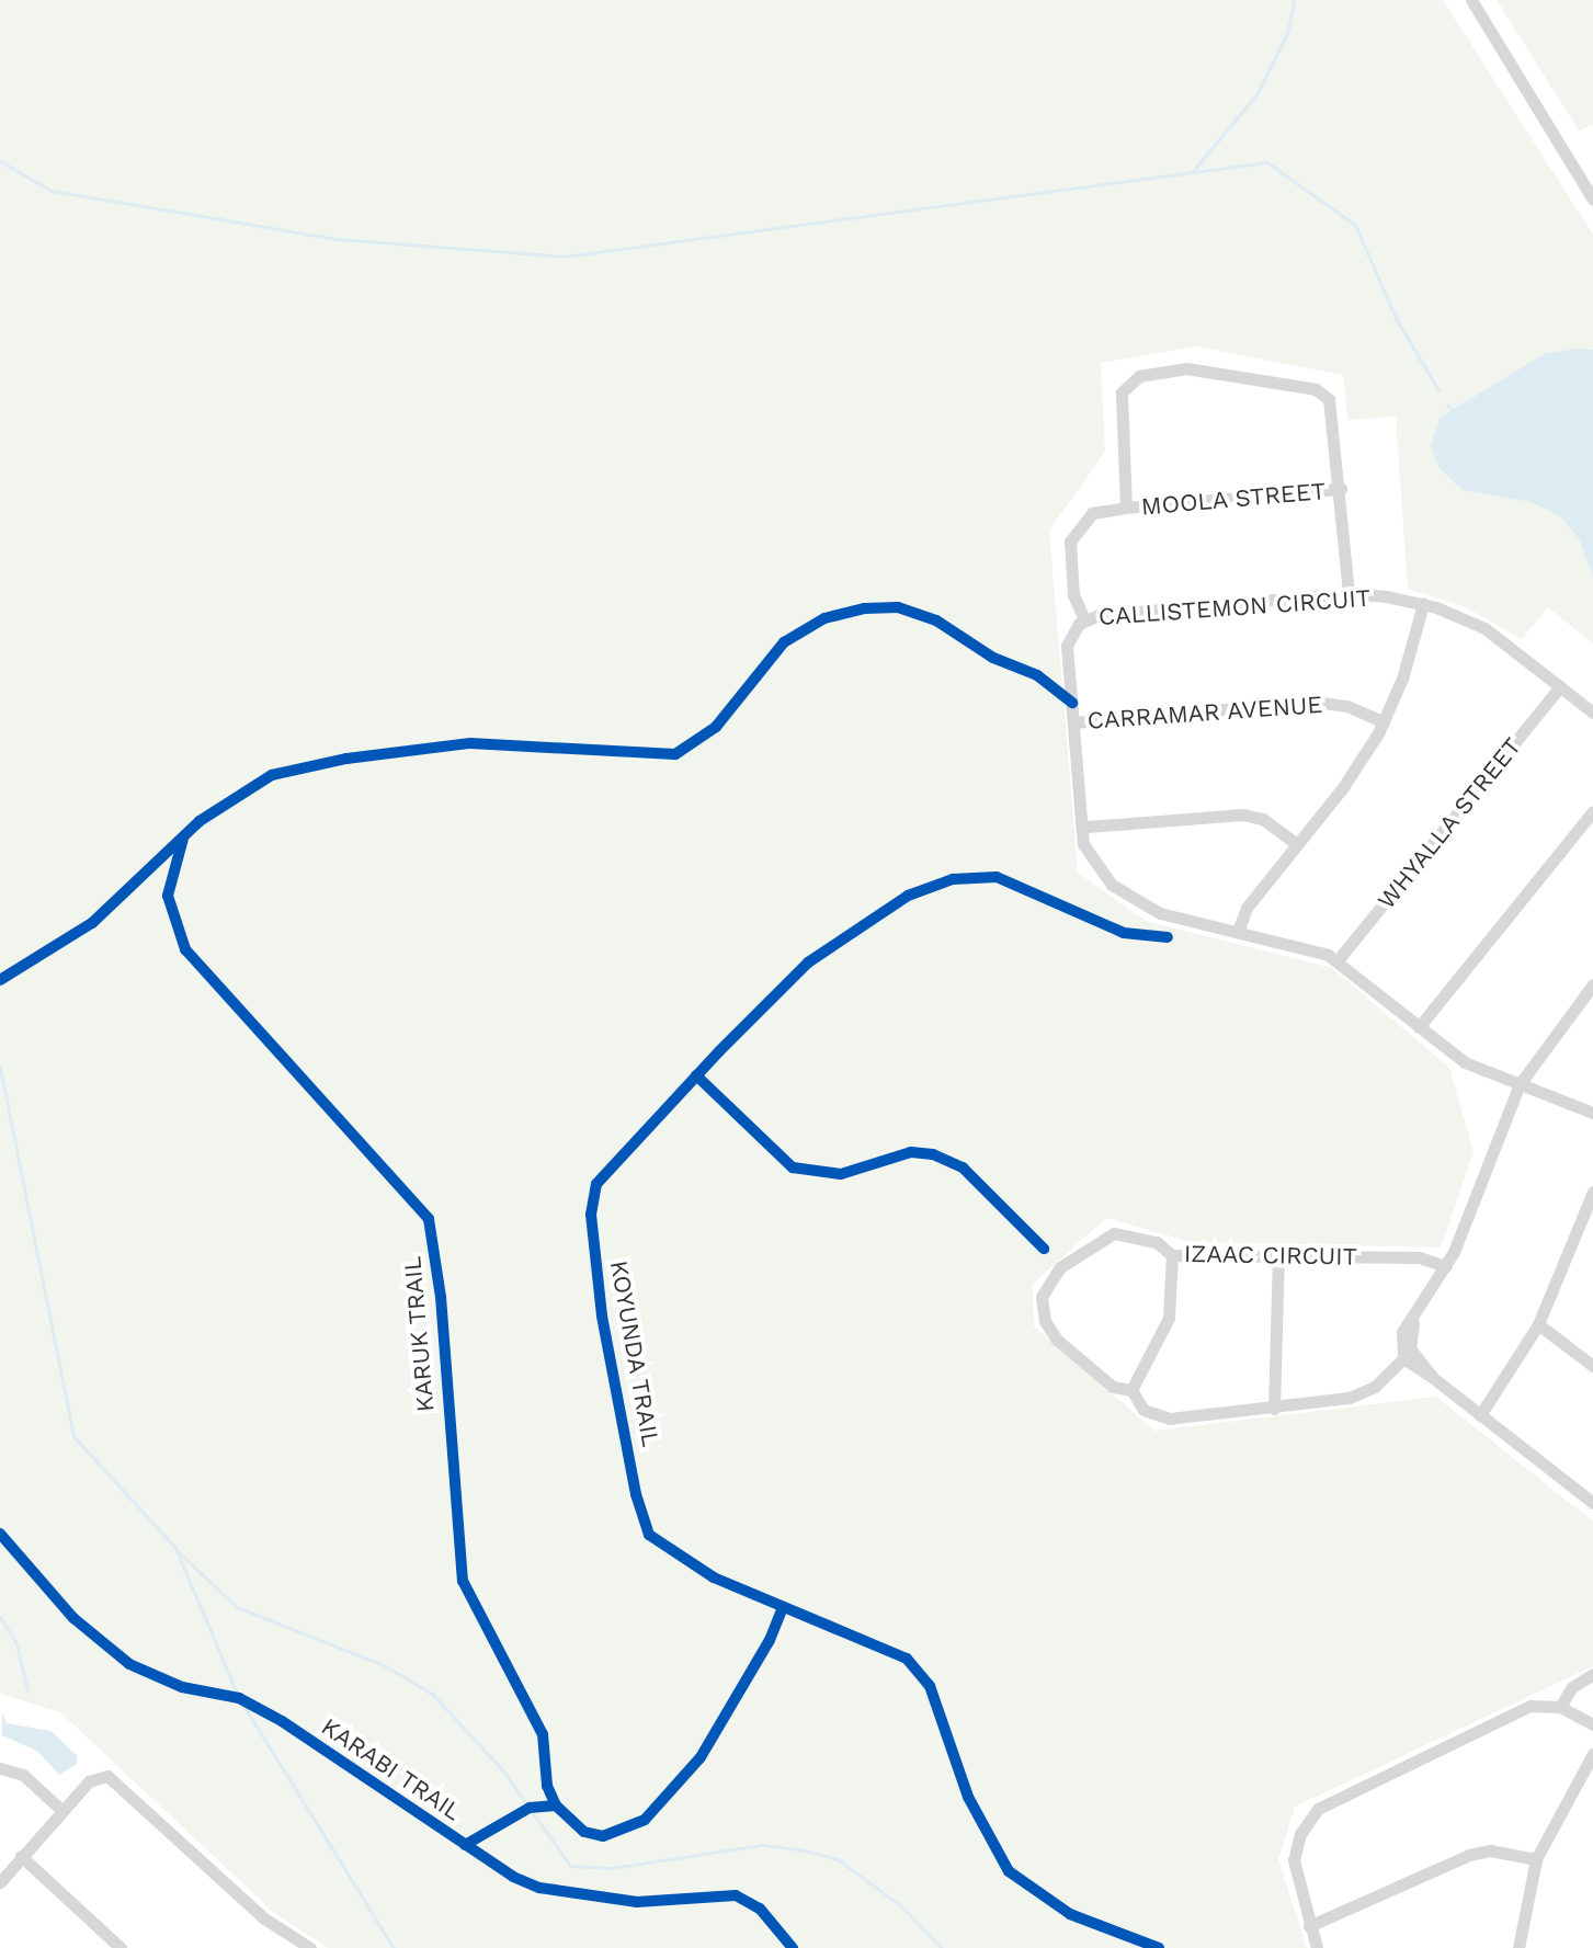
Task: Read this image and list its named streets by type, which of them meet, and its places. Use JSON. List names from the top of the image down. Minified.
{"streets":{"street":["MOOLA STREET","CALLISTEMON CIRCUIT","CARRAMAR AVENUE","WHYALLA STREET","IZAAC CIRCUIT"],"cycle path":["KARUK TRAIL","KOYUNDA TRAIL","KARABI TRAIL"]},"crossings":[["MOOLA STREET","CALLISTEMON CIRCUIT"],["CALLISTEMON CIRCUIT","CARRAMAR AVENUE"],["CALLISTEMON CIRCUIT","WHYALLA STREET"]]}
